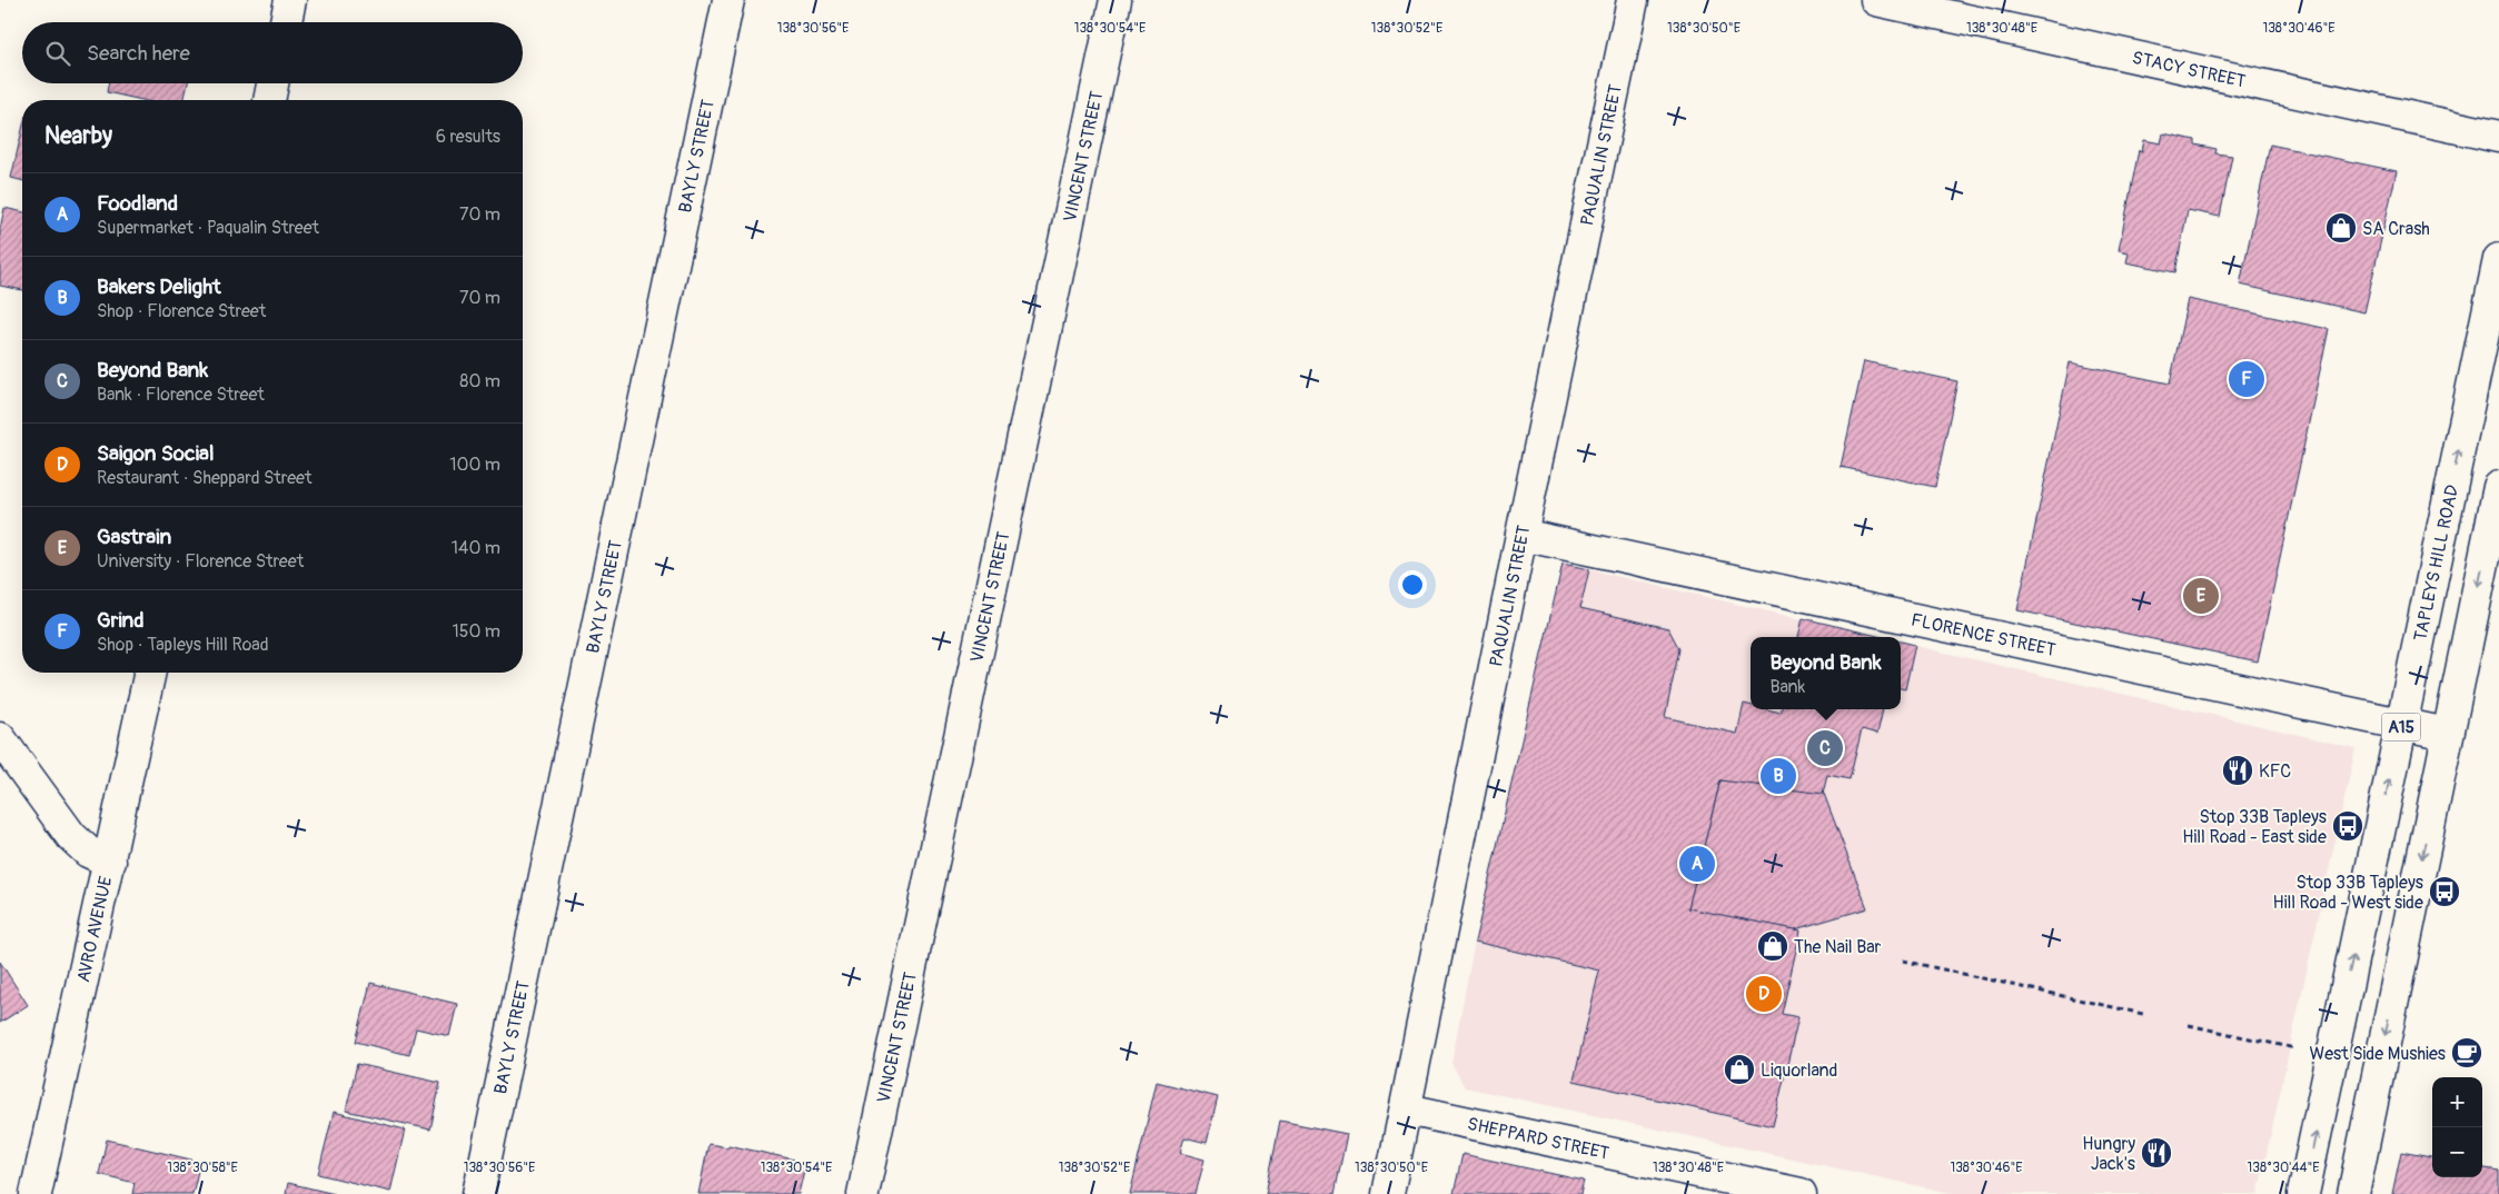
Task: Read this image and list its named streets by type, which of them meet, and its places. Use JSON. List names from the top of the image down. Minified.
{"streets":{"street":["STACY STREET","PAQUALIN STREET","BAYLY STREET","VINCENT STREET","TAPLEYS HILL ROAD","FLORENCE STREET","A15","AVRO AVENUE","SHEPPARD STREET"]},"crossings":[["PAQUALIN STREET","FLORENCE STREET"],["PAQUALIN STREET","SHEPPARD STREET"],["TAPLEYS HILL ROAD","FLORENCE STREET"],["FLORENCE STREET","A15"]],"places":{"shop":["SA Crash","The Nail Bar","Liquorland"],"restaurant":["KFC","Hungry Jack's"],"bus stop":["Stop 33B Tapleys Hill Road - East side","Stop 33B Tapleys Hill Road - West side"],"cafe":["West Side Mushies"]},"page":{"search":"Search here","heading":["Nearby","6 results"],"list":[{"mark":"A","name":"Foodland","note":"Supermarket · Paqualin Street","value":"70 m"},{"mark":"B","name":"Bakers Delight","note":"Shop · Florence Street","value":"70 m"},{"mark":"C","name":"Beyond Bank","note":"Bank · Florence Street","value":"80 m"},{"mark":"D","name":"Saigon Social","note":"Restaurant · Sheppard Street","value":"100 m"},{"mark":"E","name":"Gastrain","note":"University · Florence Street","value":"140 m"},{"mark":"F","name":"Grind","note":"Shop · Tapleys Hill Road","value":"150 m"}],"pins":["F","E","C","B","A","D"],"popup":["Beyond Bank","Bank"],"map_buttons":["+","−"]},"coordinates":["138°30'56\"E","138°30'54\"E","138°30'52\"E","138°30'50\"E","138°30'48\"E","138°30'46\"E","138°30'58\"E","138°30'44\"E"]}
